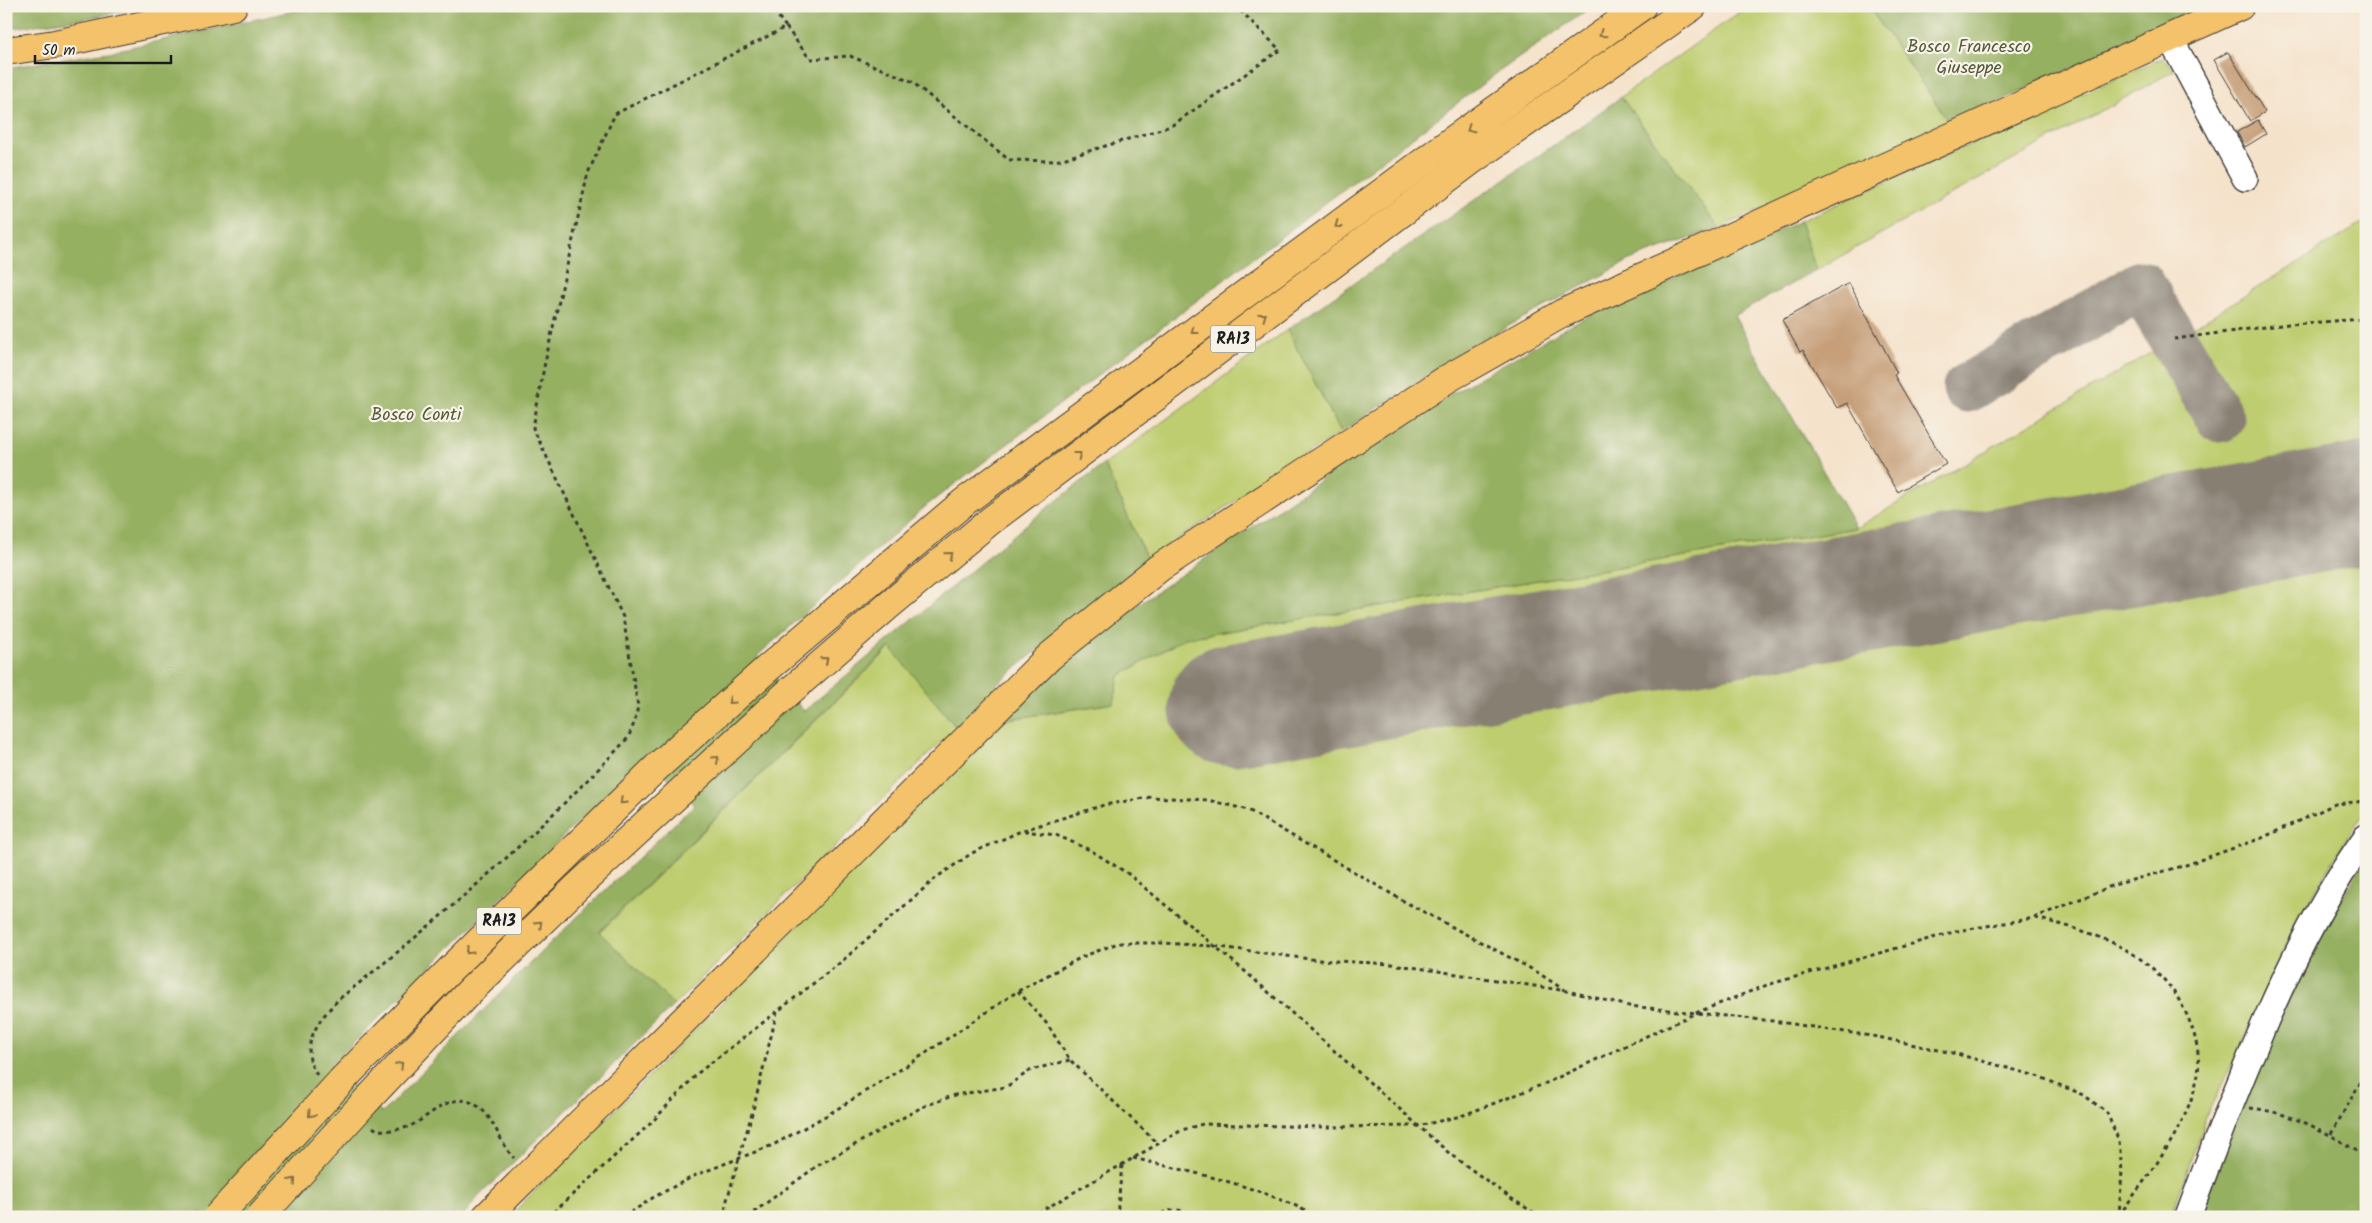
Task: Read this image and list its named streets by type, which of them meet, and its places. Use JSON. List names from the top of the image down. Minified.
{"streets":{"main road":["RA13"]},"parks":["Bosco Francesco Giuseppe","Bosco Conti"],"scale_bar":"50 m"}
